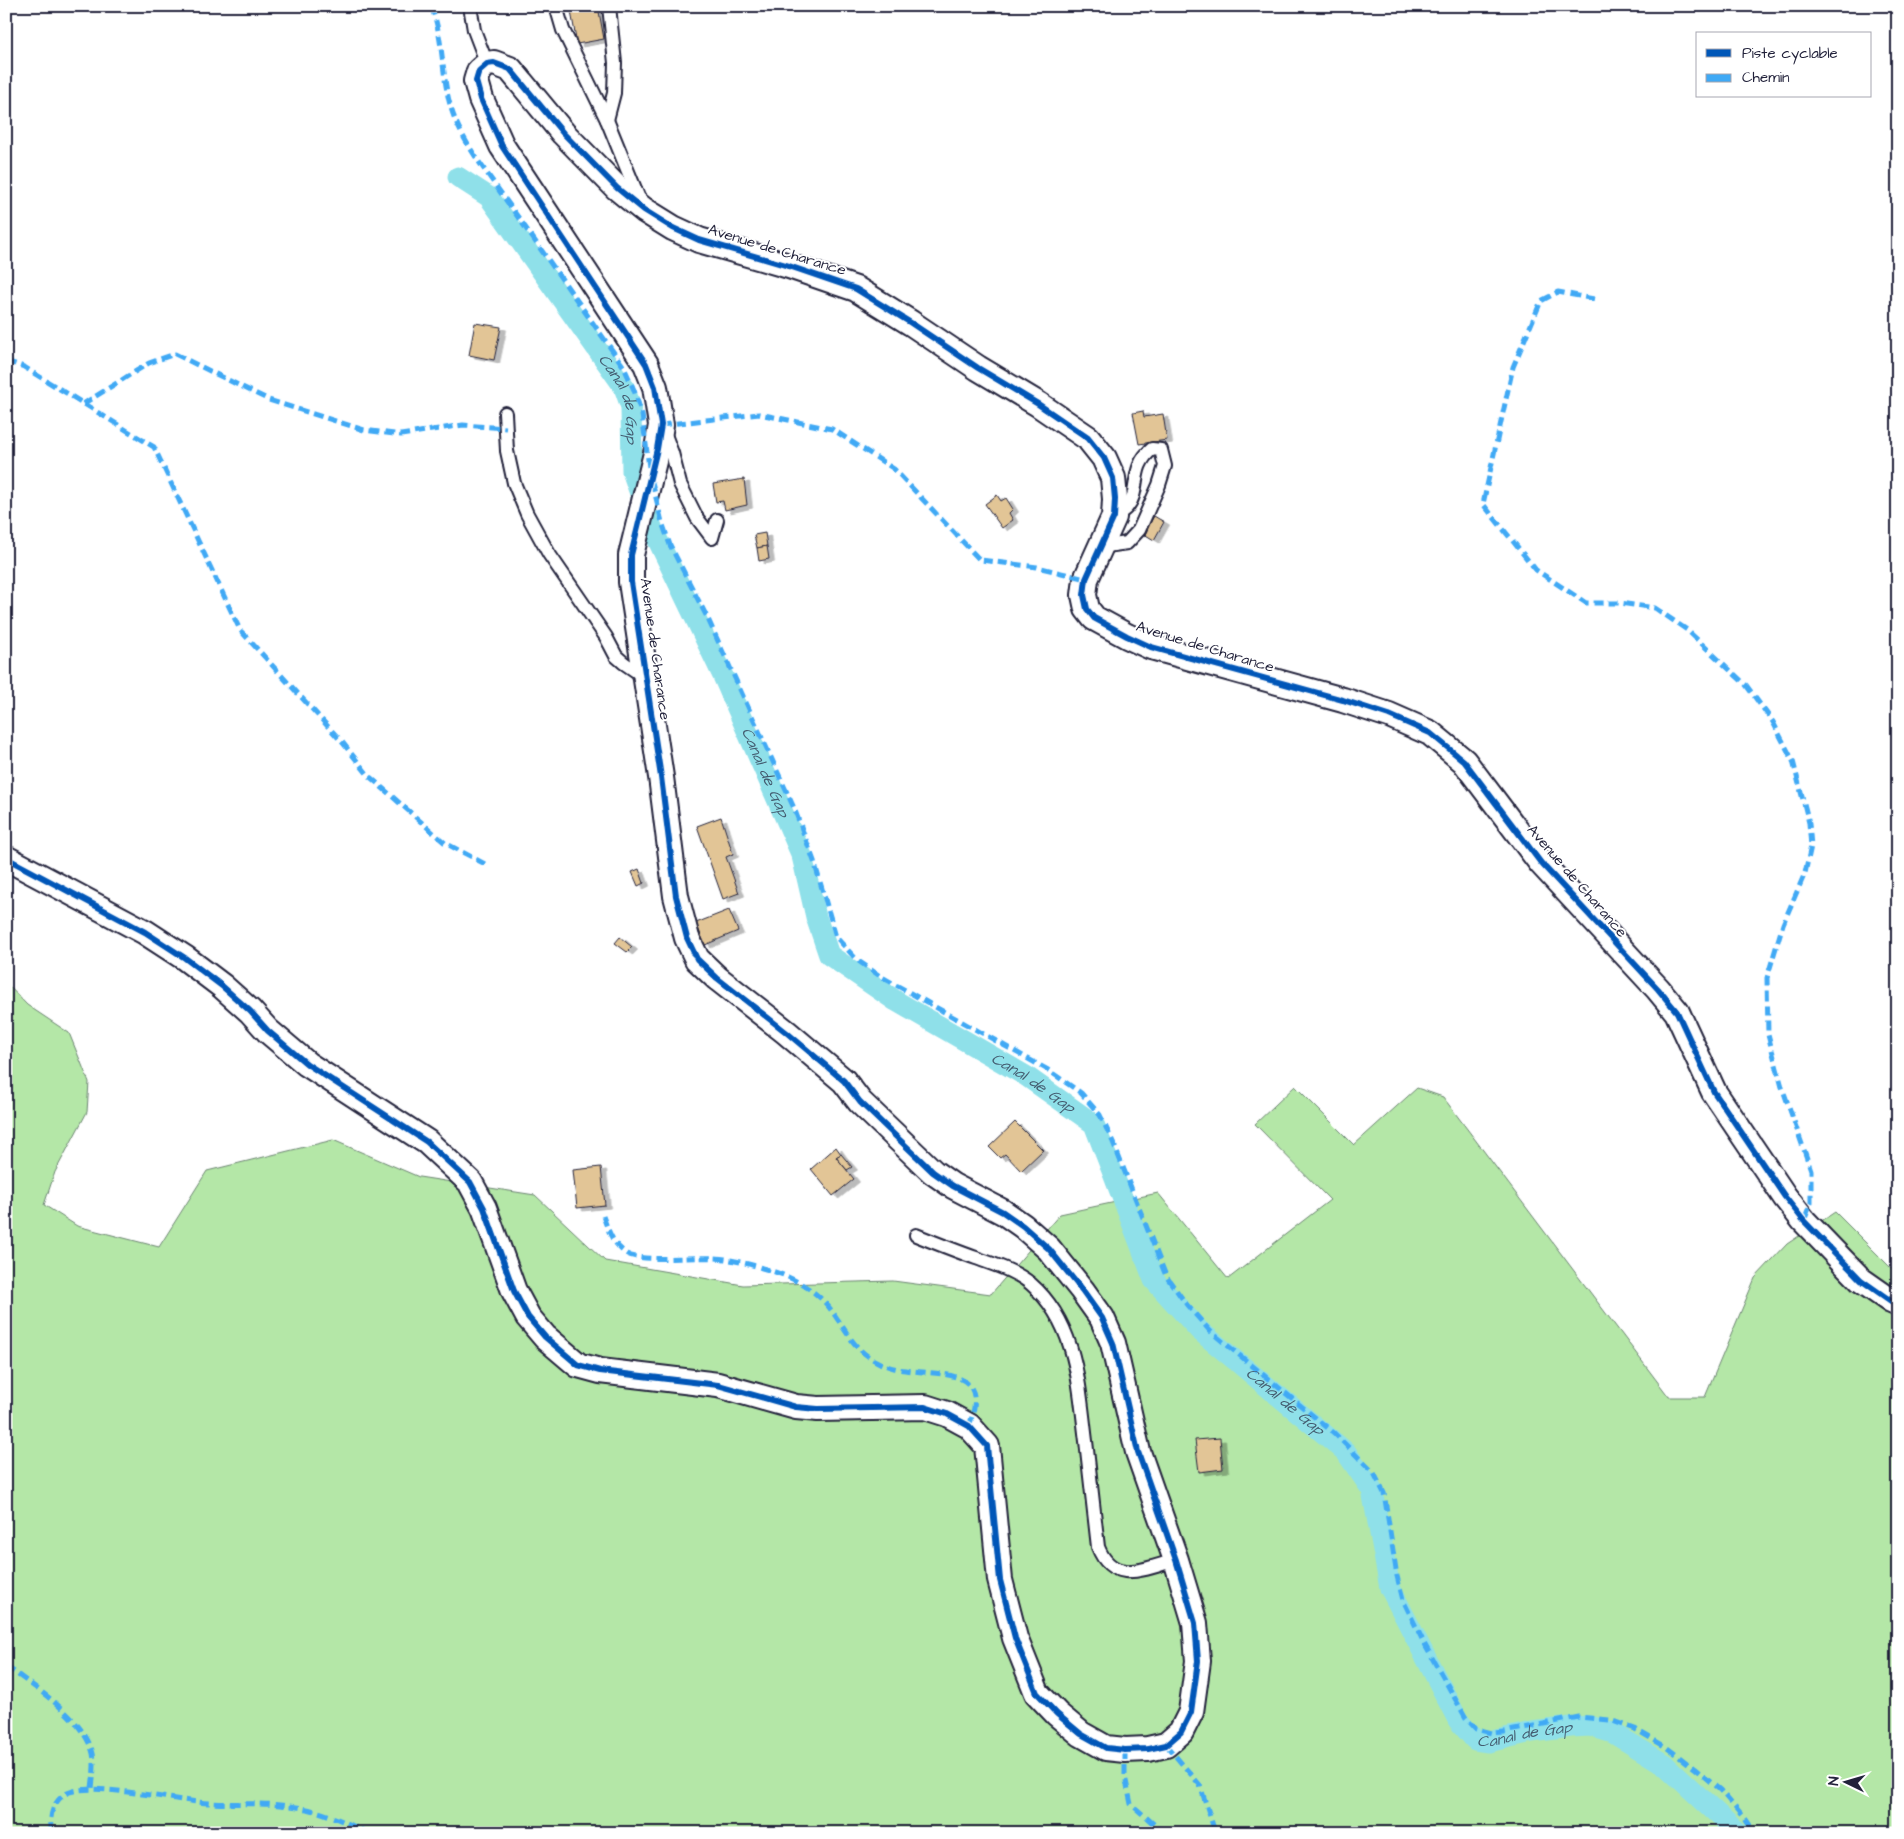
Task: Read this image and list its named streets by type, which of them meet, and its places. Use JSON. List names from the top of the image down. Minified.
{"streets":{"street":["Avenue de Charance"]},"water":["Canal de Gap"],"legend":["Piste cyclable","Chemin"],"north":"left"}
